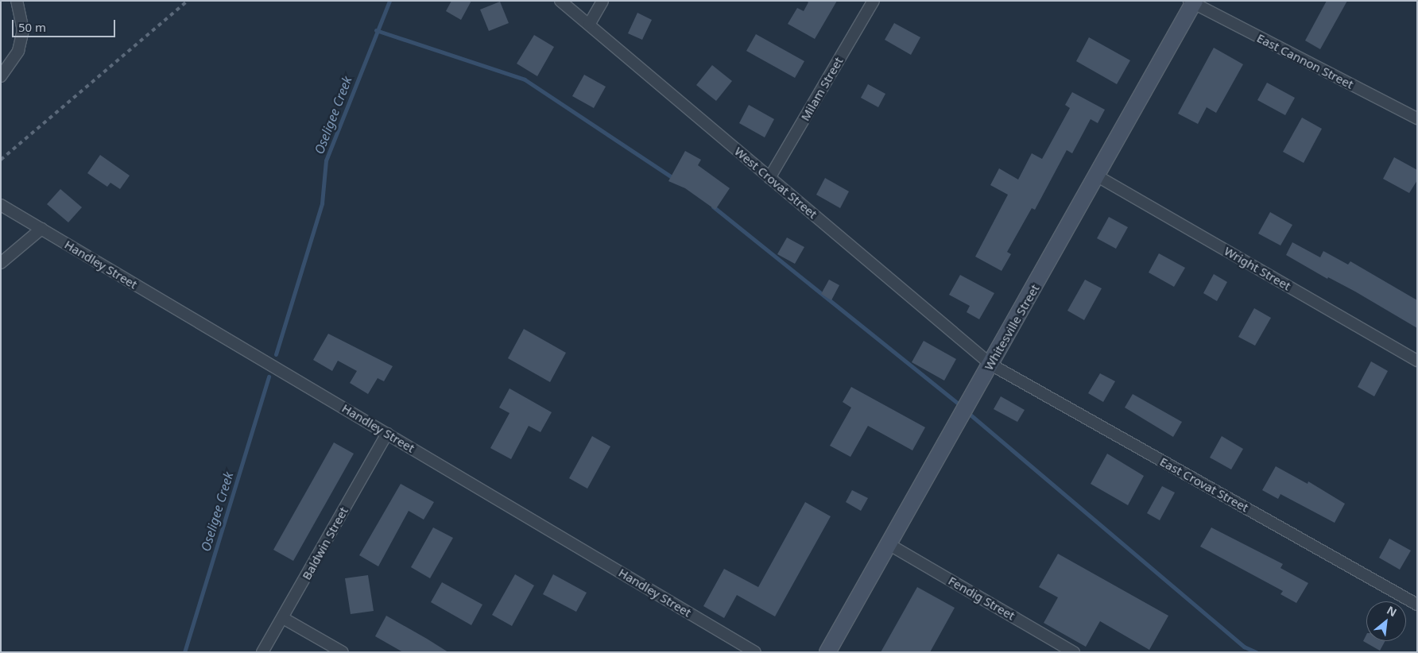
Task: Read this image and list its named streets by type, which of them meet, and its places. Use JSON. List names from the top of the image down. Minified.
{"streets":{"main road":["Whitesville Street"],"street":["East Cannon Street","Milam Street","West Crovat Street","Handley Street","Wright Street","East Crovat Street","Baldwin Street","Fendig Street"]},"crossings":[["East Cannon Street","Whitesville Street"],["Milam Street","West Crovat Street"],["West Crovat Street","Whitesville Street"],["West Crovat Street","East Crovat Street"],["Handley Street","Baldwin Street"],["Wright Street","Whitesville Street"],["Whitesville Street","East Crovat Street"],["Whitesville Street","Fendig Street"]],"water":["Oseligee Creek"],"scale_bar":"50 m","north":"top right"}
